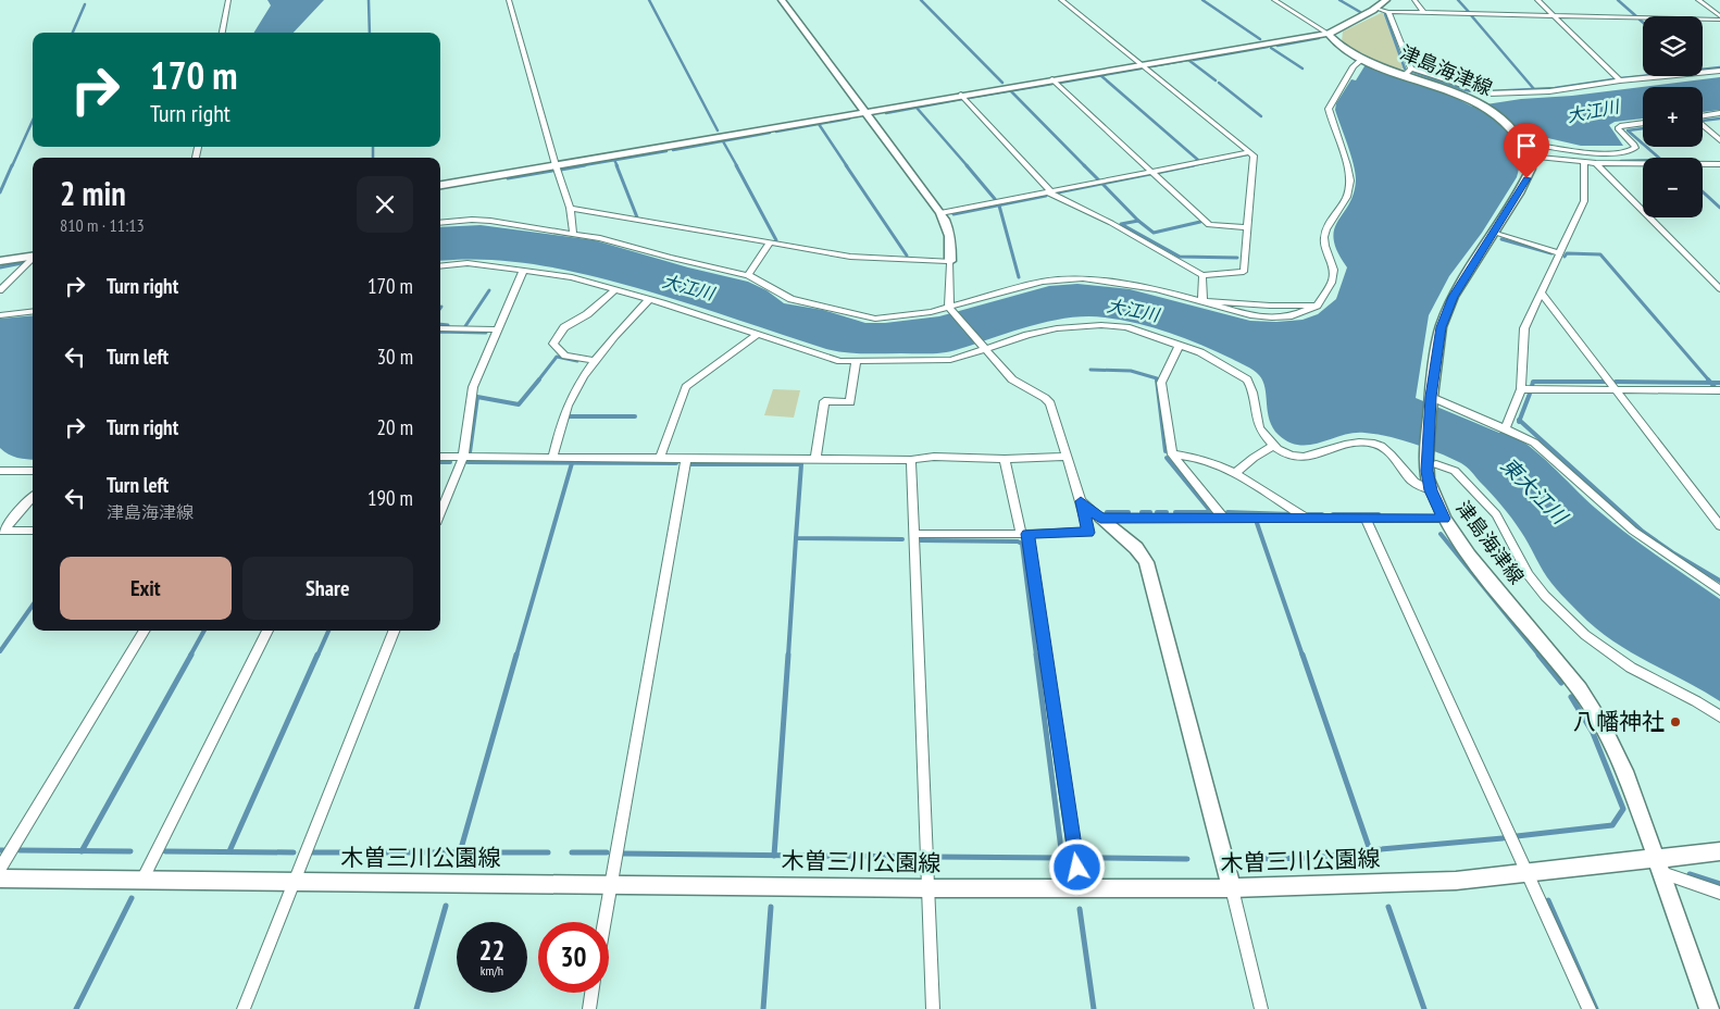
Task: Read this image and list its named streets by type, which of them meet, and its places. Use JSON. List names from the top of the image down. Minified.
{"streets":{"main road":["津島海津線","木曽三川公園線"]},"crossings":[["津島海津線","木曽三川公園線"]],"water":["大江川","東大江川"],"places":["八幡神社"],"page":{"map_buttons":["+","−"],"turn":["170 m","Turn right"],"heading":["2 min","810 m · 11:13"],"list":[{"name":"Turn right","value":"170 m"},{"name":"Turn left","value":"30 m"},{"name":"Turn right","value":"20 m"},{"name":"Turn left","note":"津島海津線","value":"190 m"}],"buttons":["Exit","Share"],"speed":"22 km/h","limit":"30"}}
